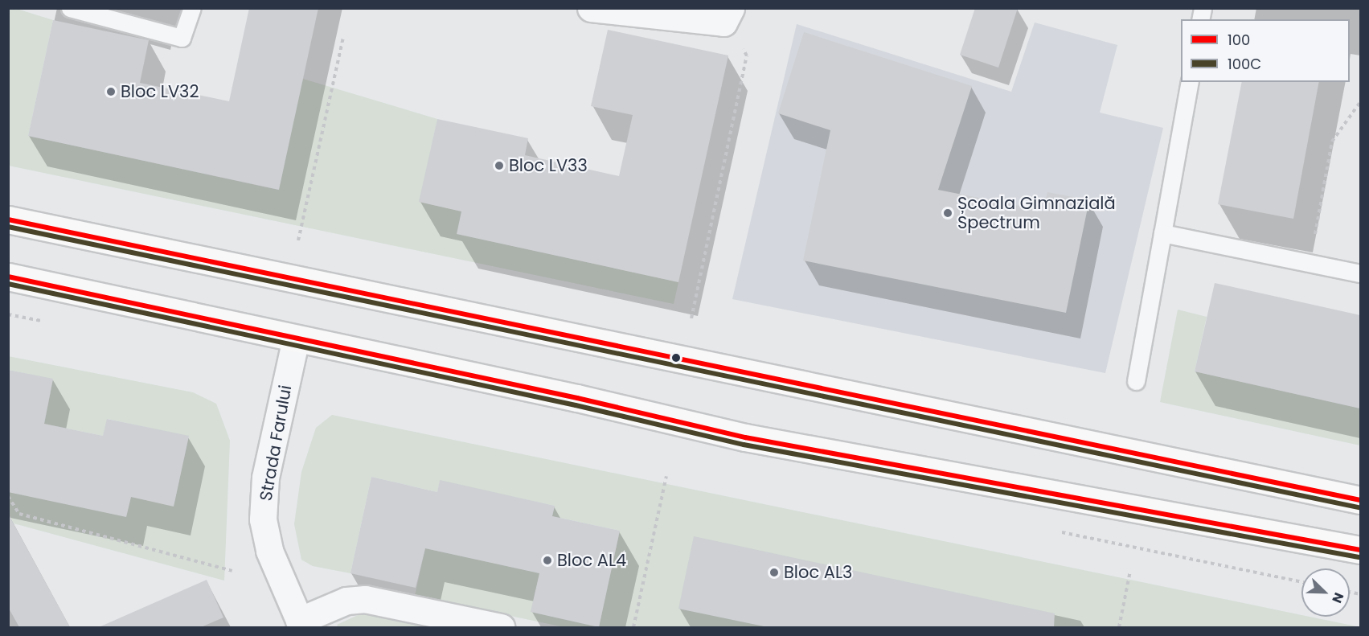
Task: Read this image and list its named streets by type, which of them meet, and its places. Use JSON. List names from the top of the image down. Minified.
{"streets":{"street":["Strada Farului"]},"places":["Bloc LV32","Bloc LV33","Școala Gimnazială Spectrum","Bloc AL4","Bloc AL3"],"lines":["transit line 100","transit line 100C"],"legend":["100","100C"],"north":"bottom right"}
